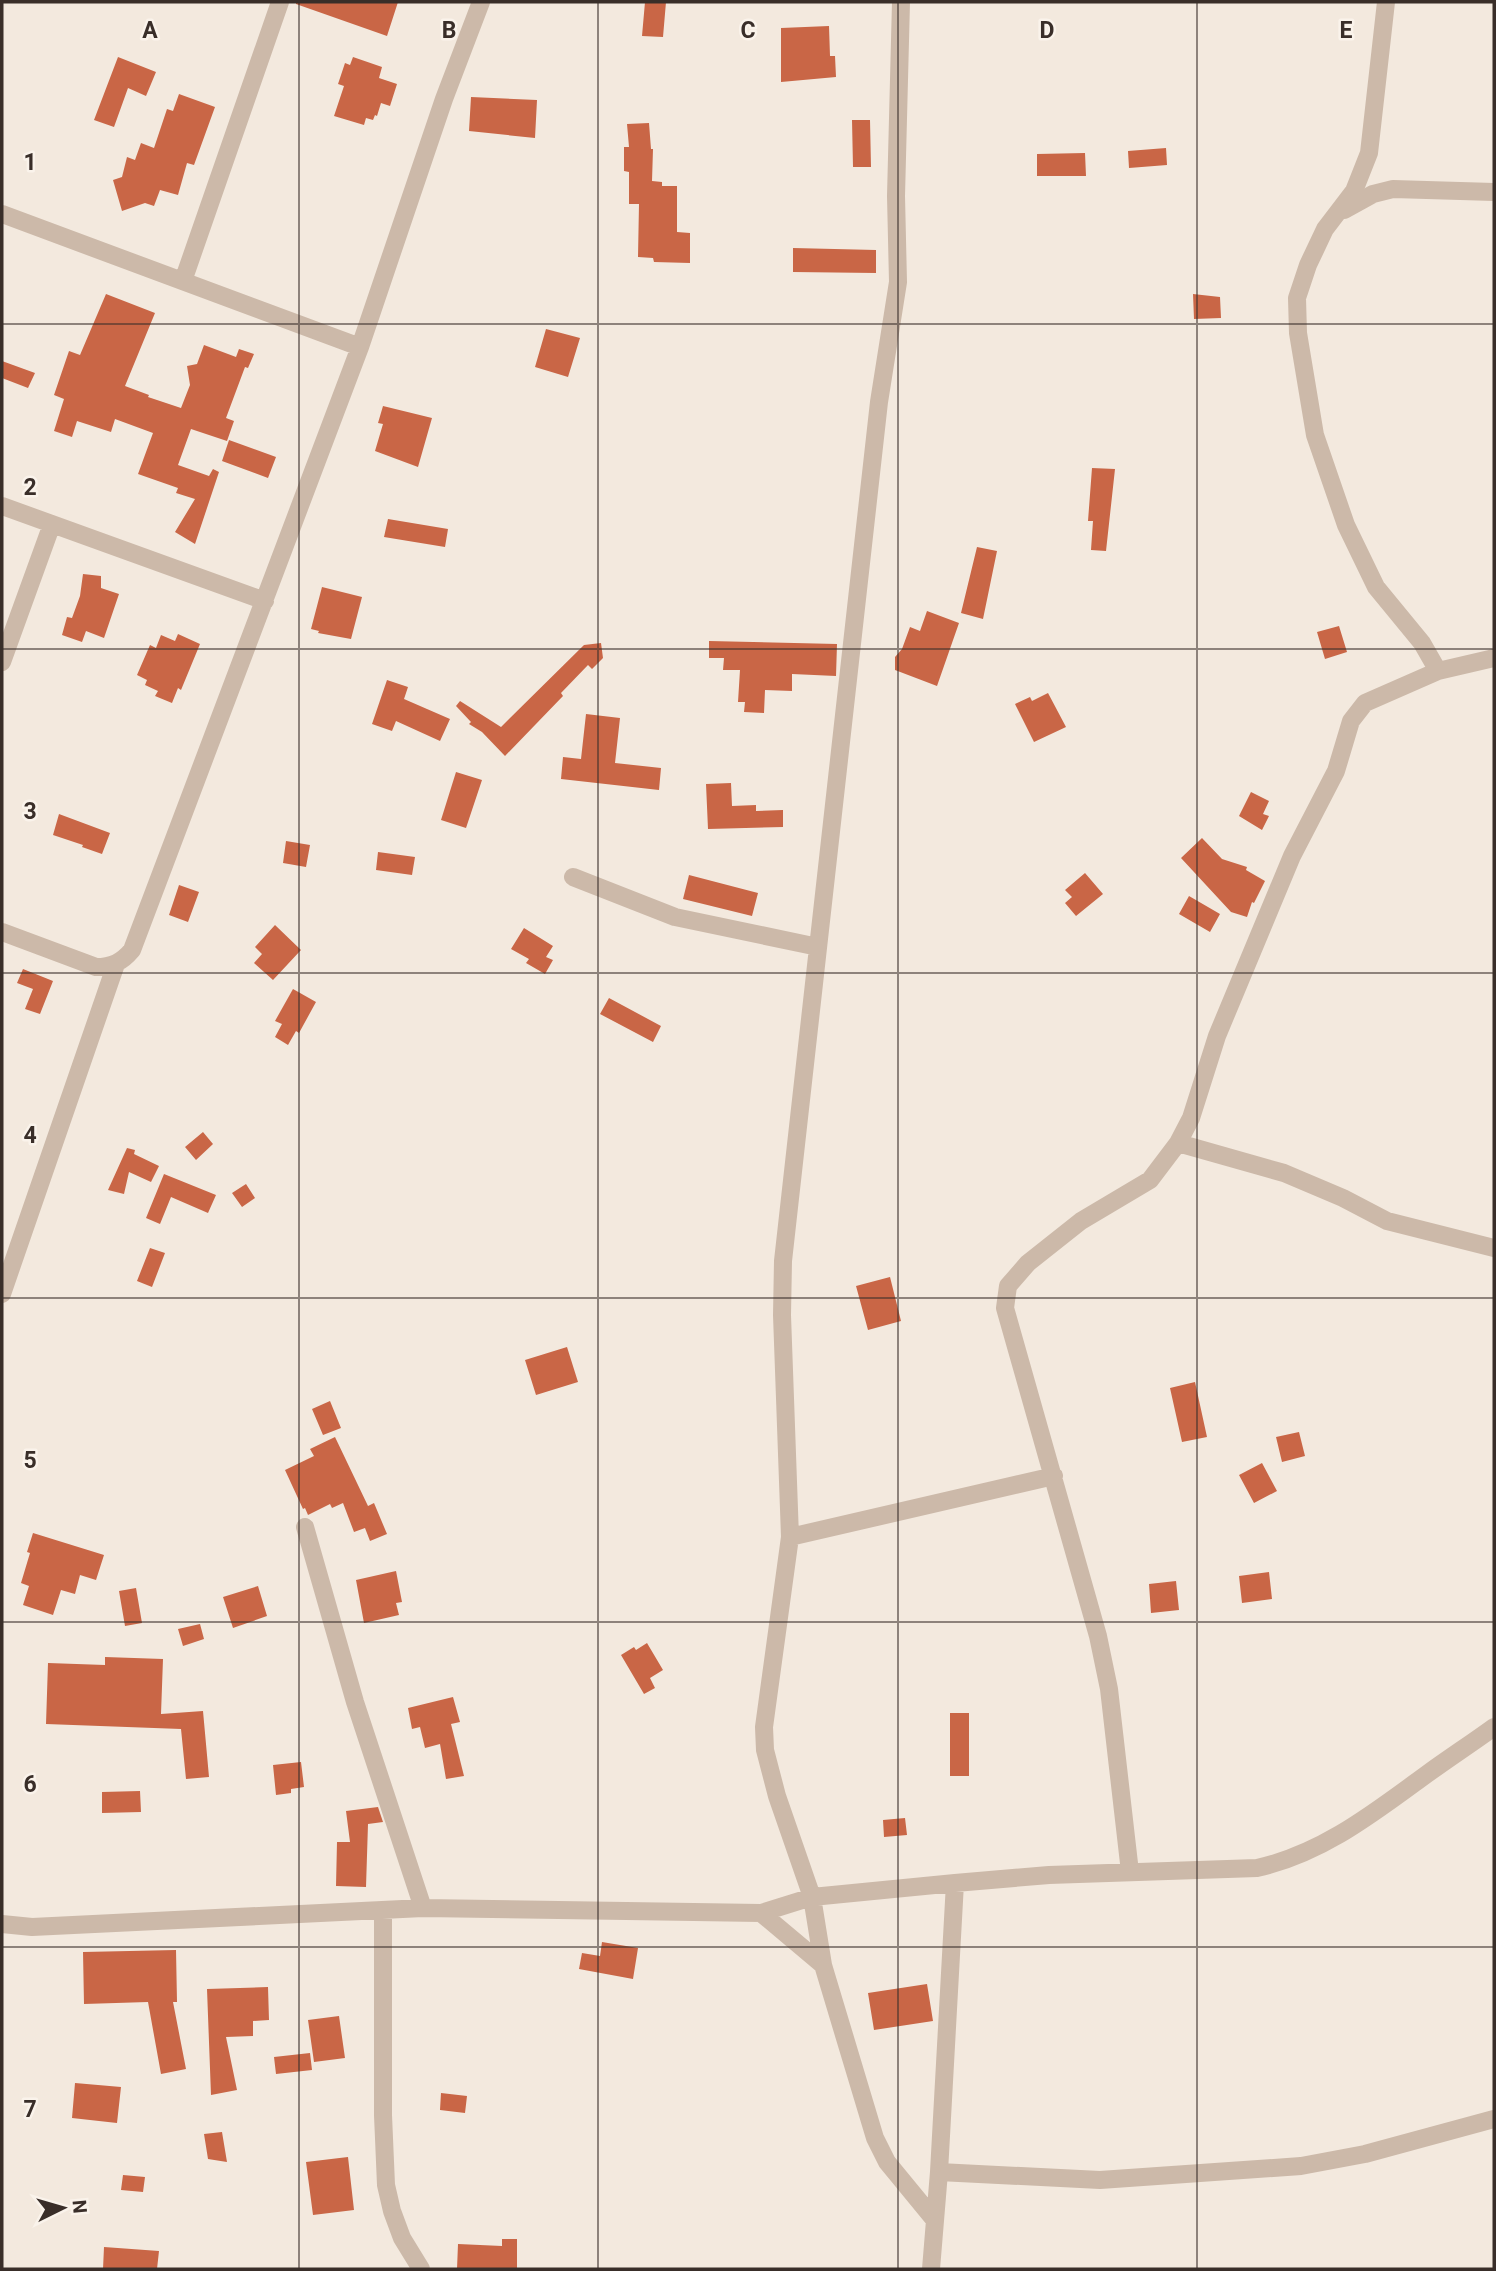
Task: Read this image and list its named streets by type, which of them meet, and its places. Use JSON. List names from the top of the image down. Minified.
{"north":"right","grid":{"columns":["A","B","C","D","E"],"rows":["1","2","3","4","5","6","7"]}}
